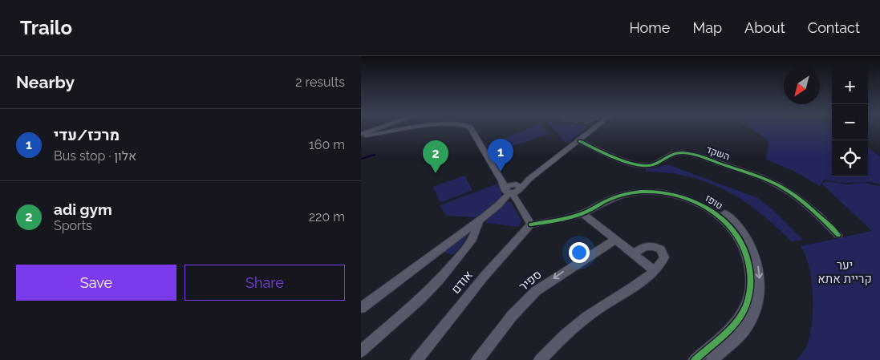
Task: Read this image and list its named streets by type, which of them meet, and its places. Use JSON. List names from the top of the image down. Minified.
{"streets":{"street":["השקד","טופז","ספיר","אודם"]},"crossings":[["טופז","אודם"]],"parks":["יער קריית אתא"],"north":"bottom left","page":{"header":"Trailo","nav":["Home","Map","About","Contact"],"heading":["Nearby","2 results"],"map_buttons":["+","−"],"list":[{"mark":"1","name":"מרכז/עדי","note":"Bus stop · אלון","value":"160 m"},{"mark":"2","name":"adi gym","note":"Sports","value":"220 m"}],"pins":["1","2"],"buttons":["Save","Share"]}}
